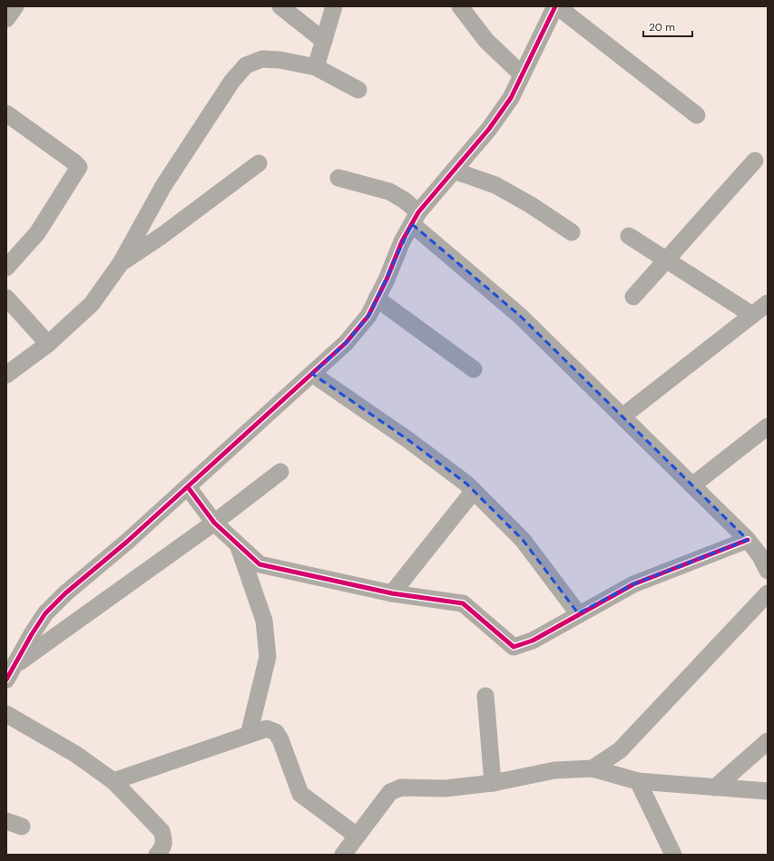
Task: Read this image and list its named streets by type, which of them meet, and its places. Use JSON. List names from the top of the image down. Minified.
{"scale_bar":"20 m"}
